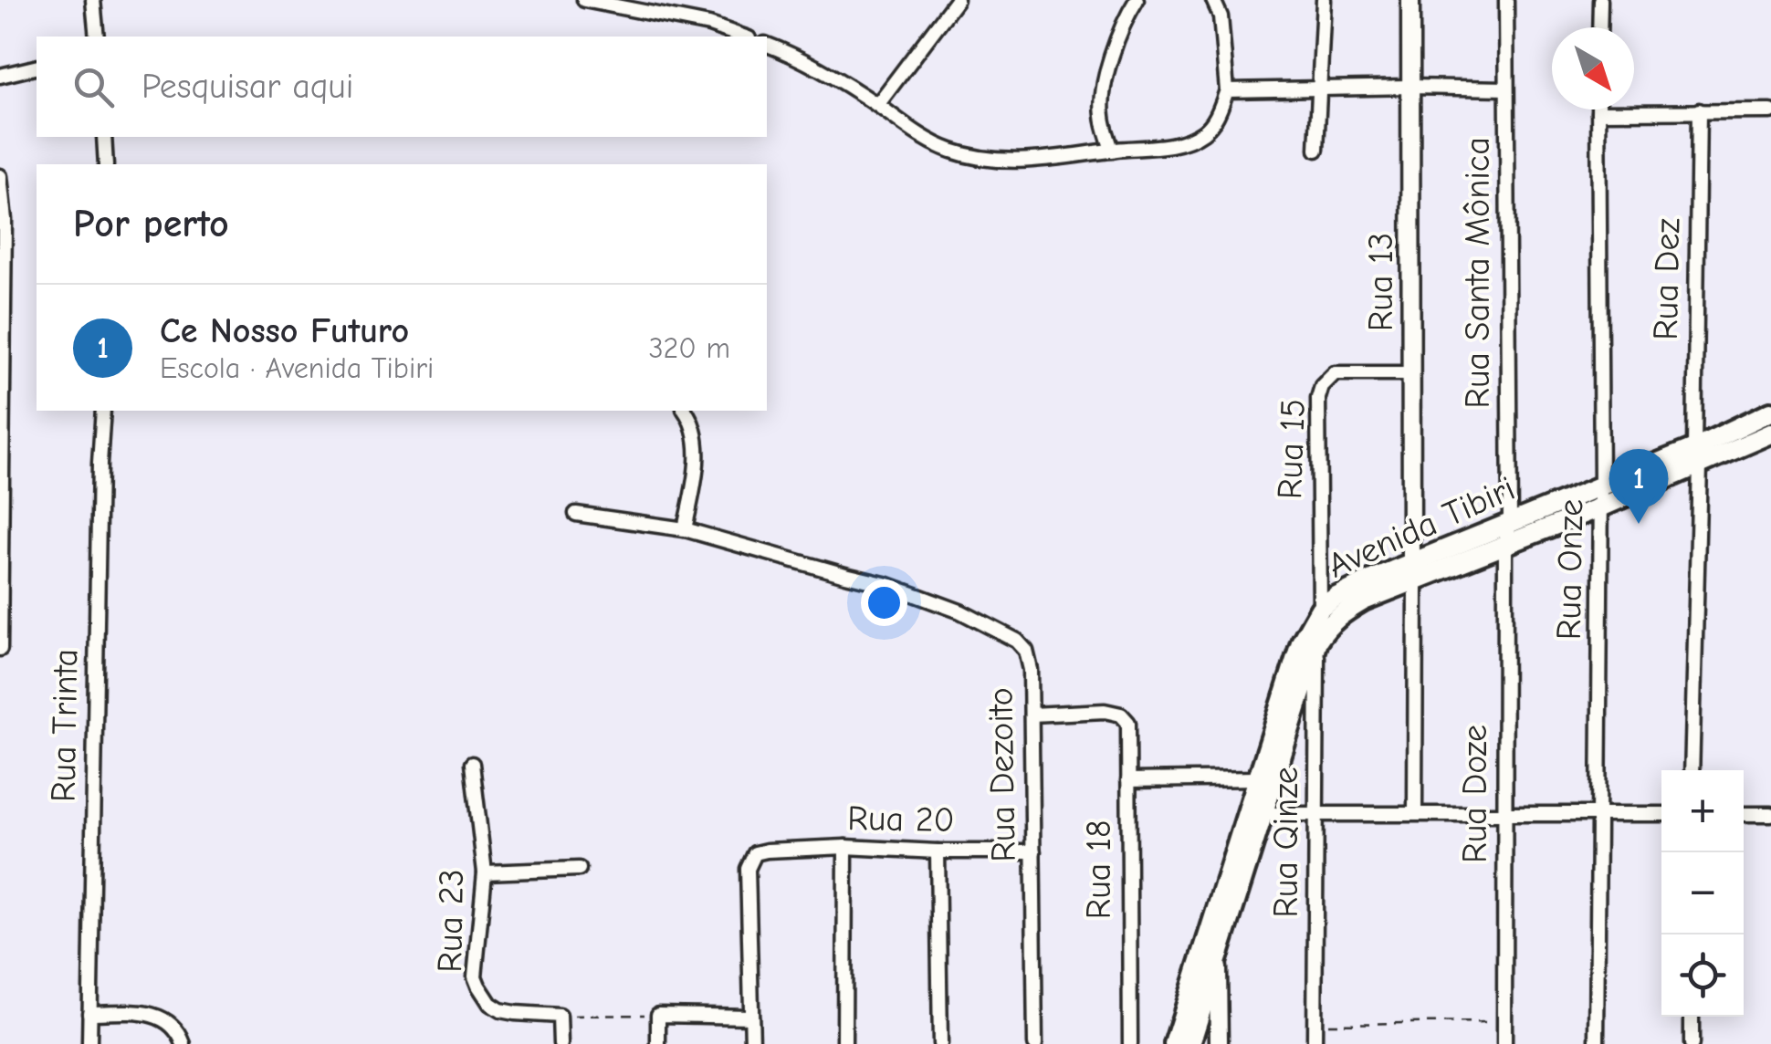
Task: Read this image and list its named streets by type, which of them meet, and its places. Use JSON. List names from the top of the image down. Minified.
{"streets":{"main road":["Avenida Tibiri"],"street":["Rua Santa Mônica","Rua Dez","Rua 13","Rua 15","Rua Onze","Rua Trinta","Rua Dezoito","Rua Doze","Rua 20","Rua Qinze","Rua 18","Rua 23"]},"crossings":[["Rua Santa Mônica","Avenida Tibiri"],["Rua Santa Mônica","Rua Doze"],["Rua Dez","Avenida Tibiri"],["Rua 13","Rua 15"],["Rua 13","Avenida Tibiri"],["Rua 15","Avenida Tibiri"],["Avenida Tibiri","Rua Onze"],["Avenida Tibiri","Rua Doze"],["Avenida Tibiri","Rua Qinze"],["Rua Dezoito","Rua 20"],["Rua Dezoito","Rua 18"]],"north":"bottom right","page":{"search":"Pesquisar aqui","heading":"Por perto","list":[{"mark":"1","name":"Ce Nosso Futuro","note":"Escola · Avenida Tibiri","value":"320 m"}],"pins":"1","map_buttons":["+","−"]}}
